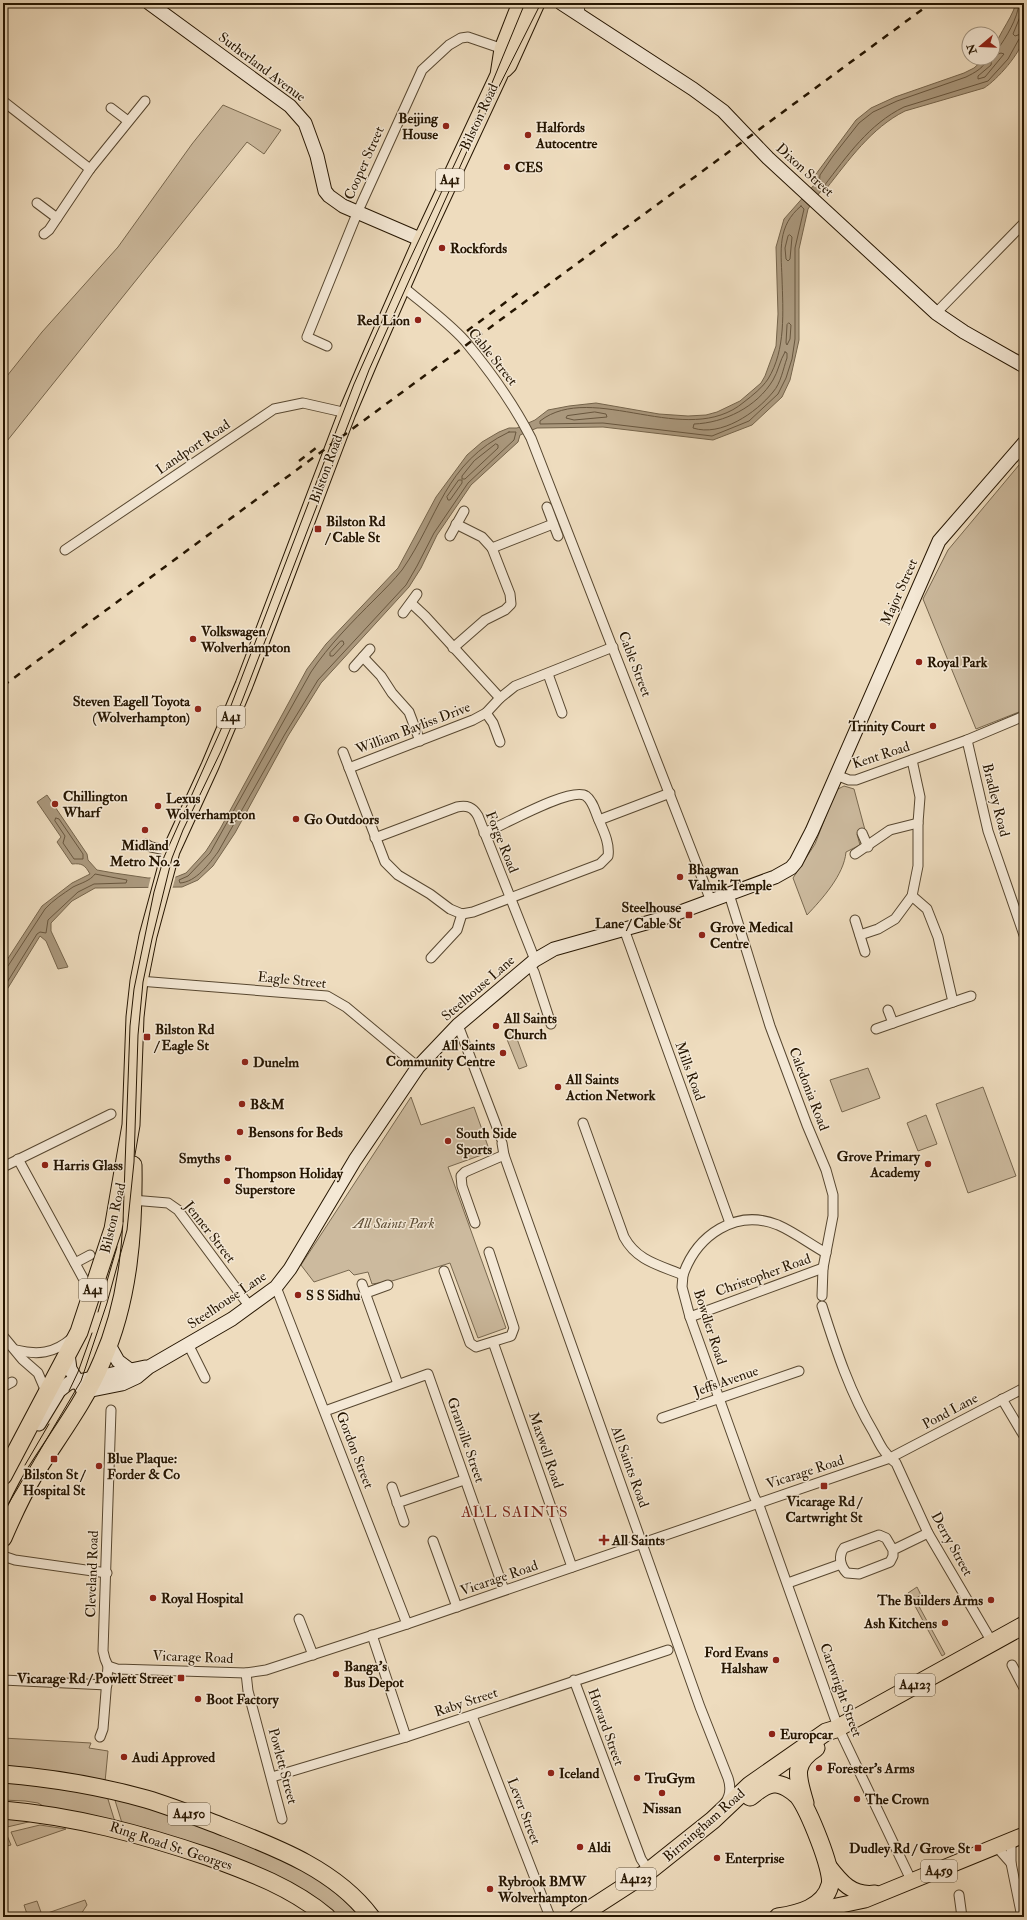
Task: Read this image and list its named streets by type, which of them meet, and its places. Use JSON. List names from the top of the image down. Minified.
{"streets":{"highway":["Bilston Road","A41","A4123","A4150","Birmingham Road","Ring Road St. Georges"],"main road":["A459"],"street":["Sutherland Avenue","Cooper Street","Dixon Street","Cable Street","Landport Road","Major Street","William Bayliss Drive","Kent Road","Bradley Road","Forge Road","Eagle Street","Steelhouse Lane","Mills Road","Caledonia Road","Jenner Street","Christopher Road","Bowdler Road","Jeffs Avenue","Pond Lane","Granville Street","Gordon Street","Maxwell Road","All Saints Road","Vicarage Road","Derry Street","Cleveland Road","Cartwright Street","Raby Street","Howard Street","Powlett Street","Lever Street"]},"crossings":[["Sutherland Avenue","Bilston Road"],["Sutherland Avenue","Cooper Street"],["Bilston Road","Cooper Street"],["Bilston Road","Cable Street"],["Bilston Road","Landport Road"],["Bilston Road","Eagle Street"],["Bilston Road","Steelhouse Lane"],["Bilston Road","Jenner Street"],["Cable Street","William Bayliss Drive"],["Cable Street","Steelhouse Lane"],["Major Street","Kent Road"],["Major Street","Steelhouse Lane"],["William Bayliss Drive","Forge Road"],["Kent Road","Bradley Road"],["Kent Road","Steelhouse Lane"],["Forge Road","Steelhouse Lane"],["Eagle Street","Steelhouse Lane"],["Steelhouse Lane","Mills Road"],["Steelhouse Lane","Caledonia Road"],["Steelhouse Lane","Jenner Street"],["Steelhouse Lane","Gordon Street"],["Steelhouse Lane","All Saints Road"],["Caledonia Road","Christopher Road"],["Christopher Road","Bowdler Road"],["Bowdler Road","Jeffs Avenue"],["Bowdler Road","Vicarage Road"],["Bowdler Road","Cartwright Street"],["Pond Lane","Vicarage Road"],["Pond Lane","Derry Street"],["Granville Street","Gordon Street"],["Granville Street","Vicarage Road"],["Gordon Street","Vicarage Road"],["Maxwell Road","Vicarage Road"],["All Saints Road","Vicarage Road"],["All Saints Road","A4123"],["All Saints Road","Birmingham Road"],["Vicarage Road","Derry Street"],["Vicarage Road","Cleveland Road"],["Vicarage Road","Cartwright Street"],["Vicarage Road","Powlett Street"],["Derry Street","A4123"],["A4123","Cartwright Street"],["A4123","Birmingham Road"],["A4123","A459"],["Cartwright Street","A459"],["Raby Street","Howard Street"],["Raby Street","Powlett Street"],["Raby Street","Lever Street"],["Howard Street","Birmingham Road"]],"districts":["ALL SAINTS"],"parks":["All Saints Park"],"places":{"other":["Beijing House","Halfords Autocentre","CES","Rockfords","Red Lion","Volkswagen Wolverhampton","Royal Park","Steven Eagell Toyota (Wolverhampton)","Trinity Court","Chillington Wharf","Lexus Wolverhampton","Go Outdoors","Midland Metro No. 2","Bhagwan Valmik Temple","Grove Medical Centre","All Saints Church","All Saints Community Centre","Dunelm","All Saints Action Network","B&M","Bensons for Beds","South Side Sports","Smyths","Grove Primary Academy","Harris Glass","Thompson Holiday Superstore","S S Sidhu","Blue Plaque: Forder & Co","Royal Hospital","The Builders Arms","Ash Kitchens","Ford Evans Halshaw","Banga's Bus Depot","Boot Factory","Europcar","Audi Approved","Forester's Arms","Iceland","TruGym","Nissan","The Crown","Aldi","Enterprise","Rybrook BMW Wolverhampton"],"transit":["Bilston Rd / Cable St","Steelhouse Lane / Cable St","Bilston Rd / Eagle St","Bilston St / Hospital St","Vicarage Rd / Cartwright St","Vicarage Rd / Powlett Street","Dudley Rd / Grove St"],"health":["All Saints"]},"north":"left"}
